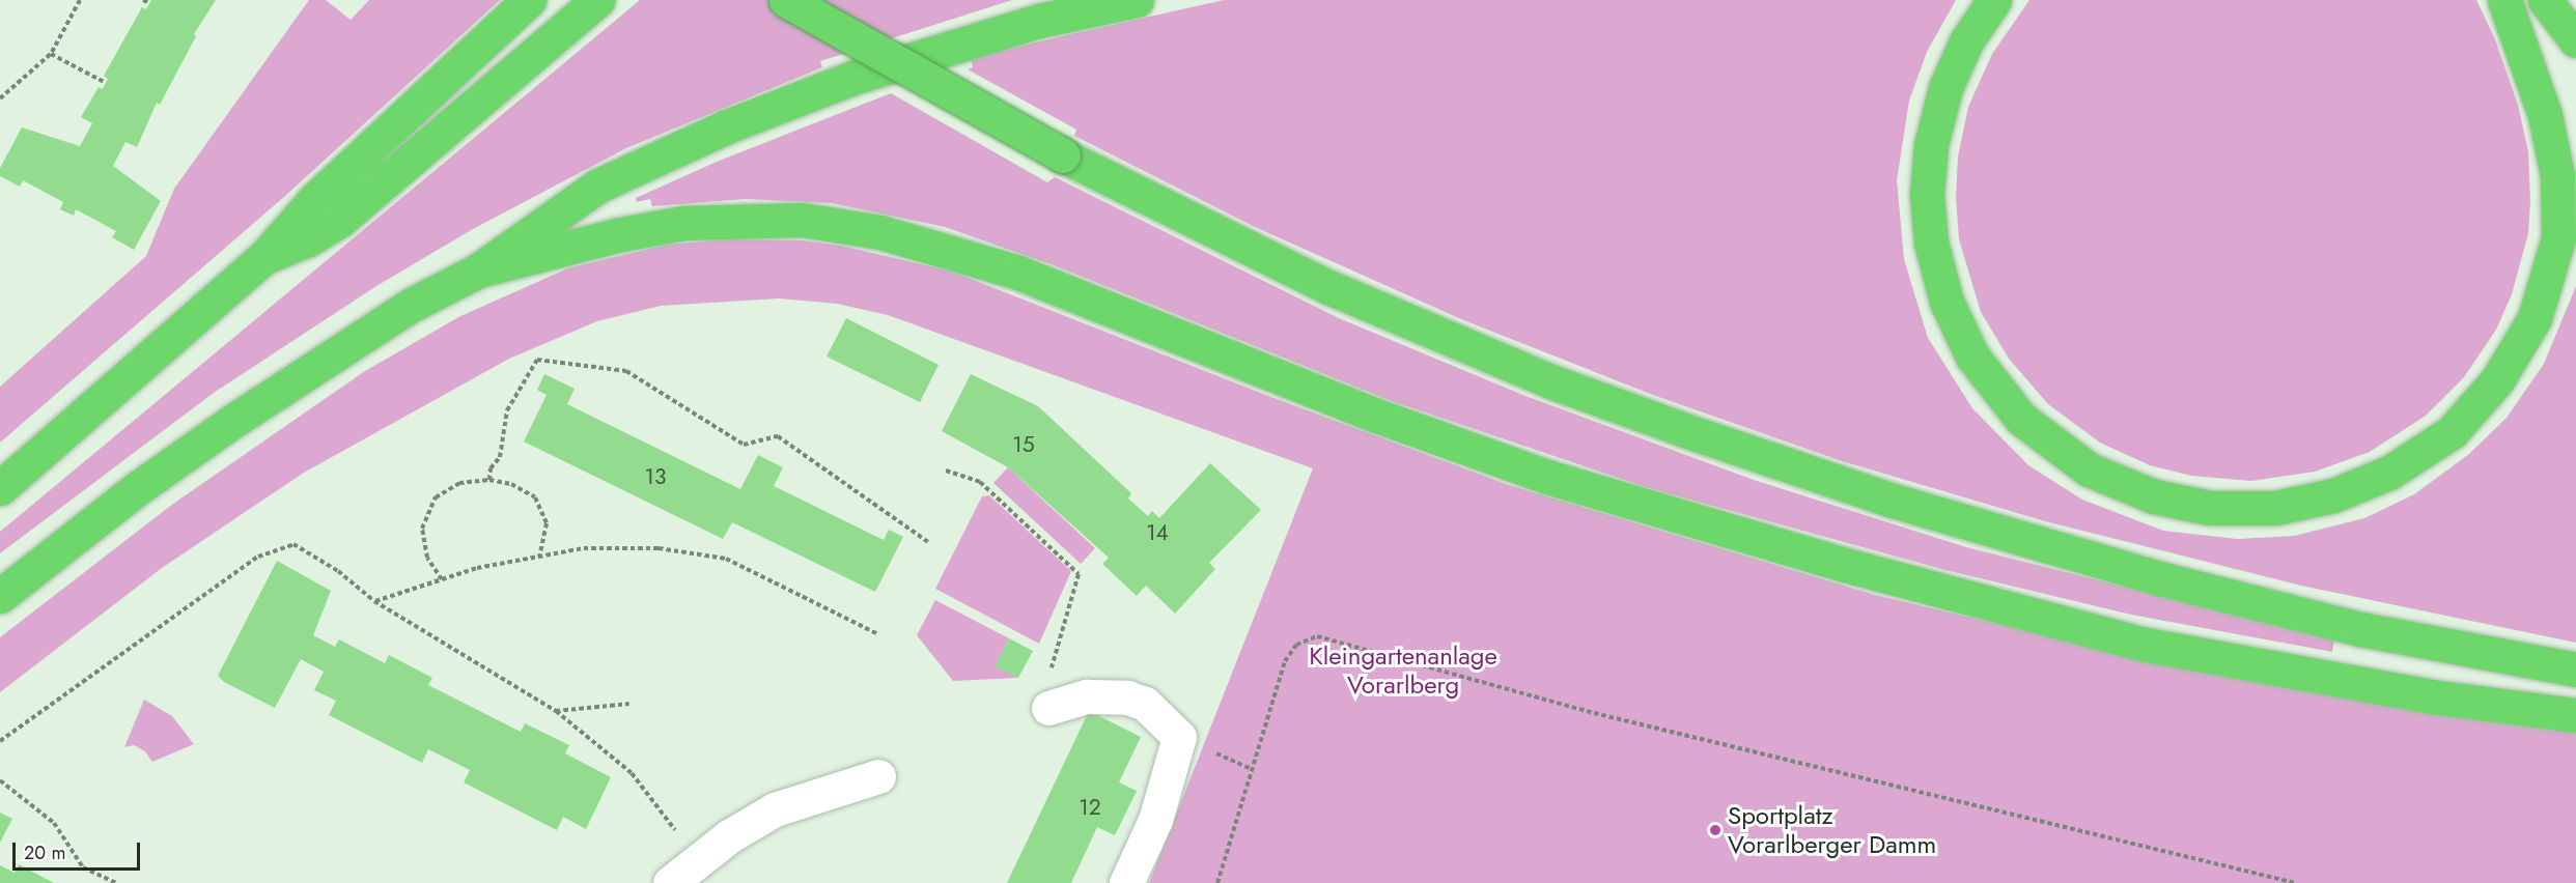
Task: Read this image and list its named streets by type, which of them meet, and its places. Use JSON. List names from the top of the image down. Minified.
{"parks":["Kleingartenanlage Vorarlberg"],"places":["Sportplatz Vorarlberger Damm"],"house_numbers":["15","13","14","12"],"scale_bar":"20 m"}
